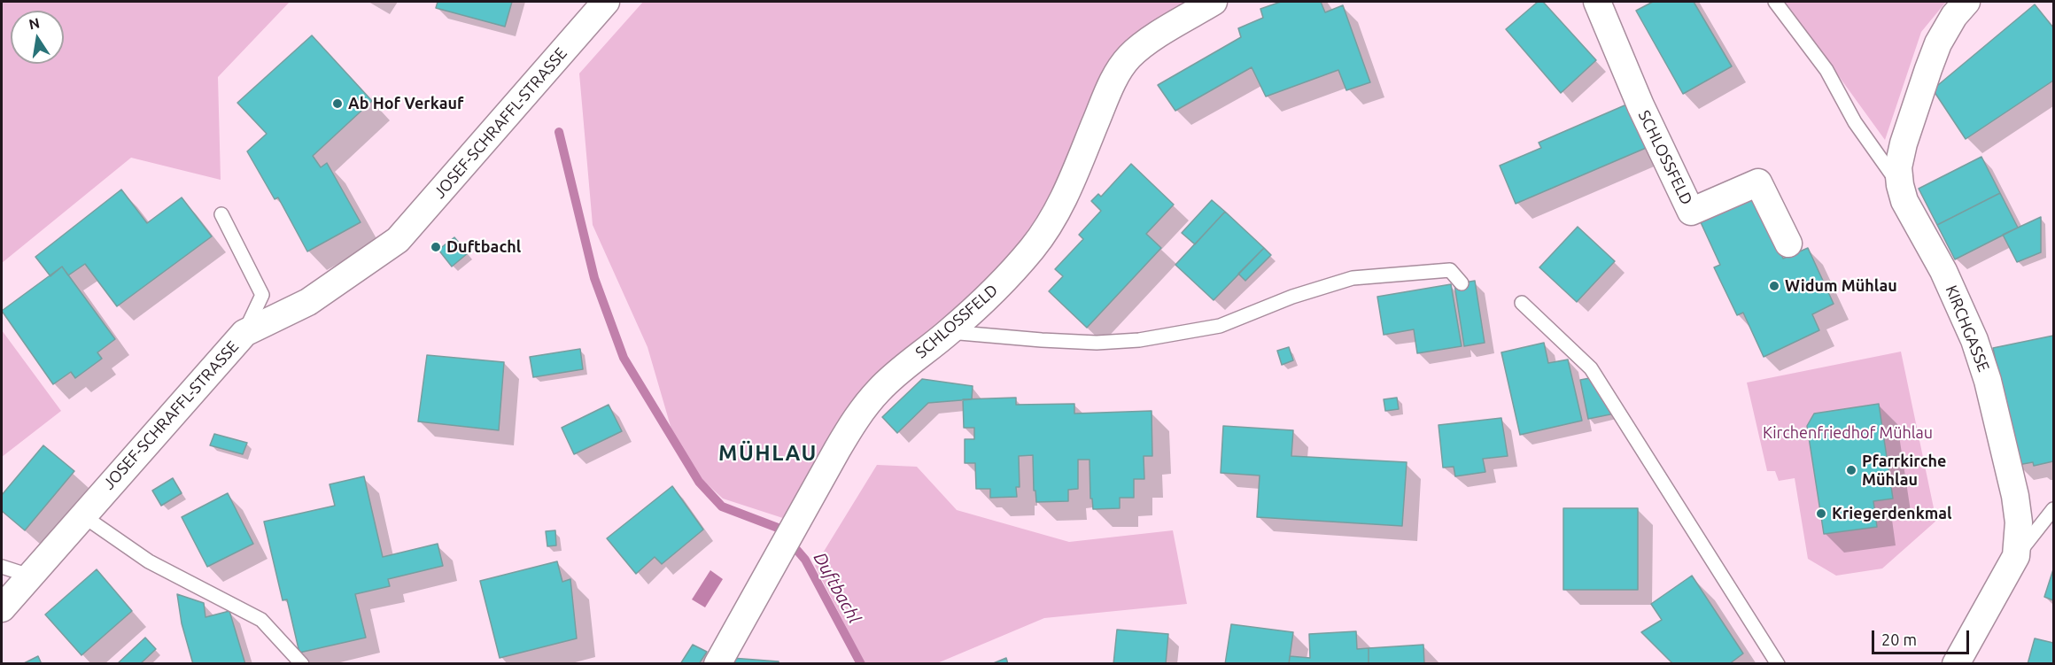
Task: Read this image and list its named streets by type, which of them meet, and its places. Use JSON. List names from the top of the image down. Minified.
{"streets":{"street":["JOSEF-SCHRAFFL-STRASSE","SCHLOSSFELD","KIRCHGASSE"]},"districts":["MÜHLAU"],"water":["Duftbachl"],"parks":["Kirchenfriedhof Mühlau"],"places":["Ab Hof Verkauf","Duftbachl","Widum Mühlau","Pfarrkirche Mühlau","Kriegerdenkmal"],"scale_bar":"20 m","north":"top"}
